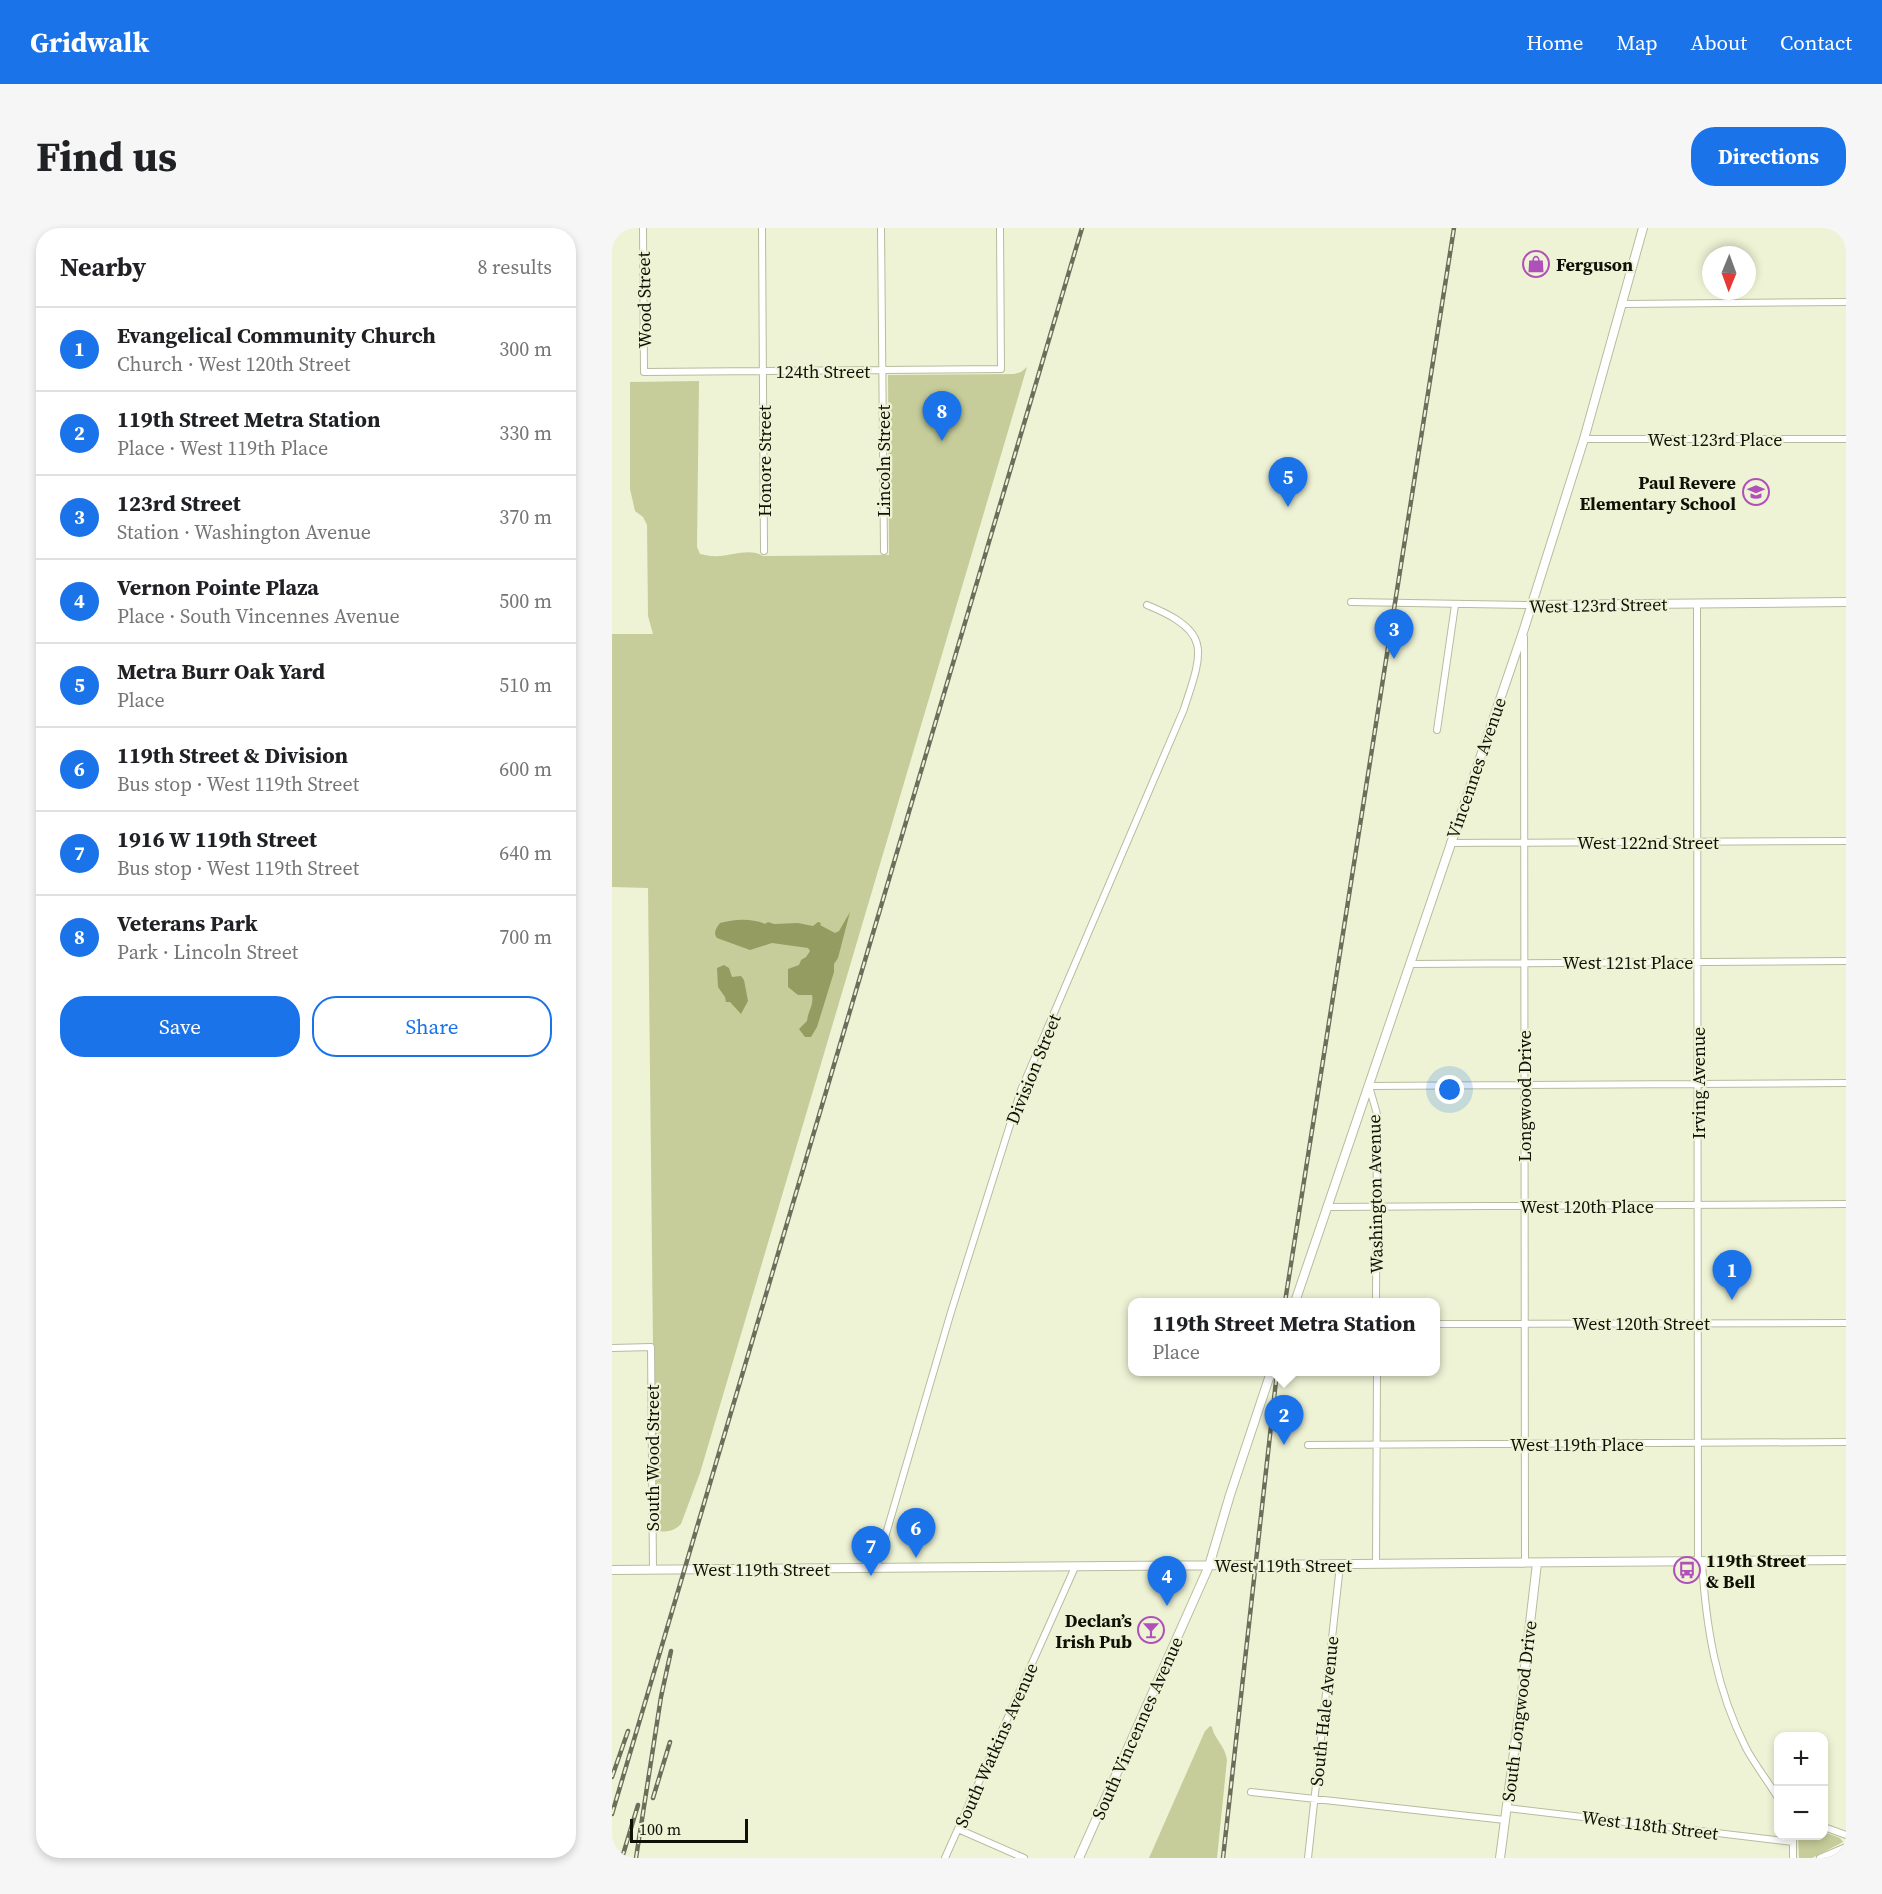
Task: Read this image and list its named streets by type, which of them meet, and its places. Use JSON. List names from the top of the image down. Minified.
{"streets":{"street":["Wood Street","124th Street","West 123rd Place","Honore Street","Lincoln Street","West 123rd Street","Vincennes Avenue","West 122nd Street","West 121st Place","Division Street","Irving Avenue","Longwood Drive","Washington Avenue","West 120th Place","West 120th Street","West 119th Place","South Wood Street","West 119th Street","South Hale Avenue","South Longwood Drive","South Vincennes Avenue","South Watkins Avenue","West 118th Street"]},"crossings":[["Wood Street","124th Street"],["124th Street","Honore Street"],["124th Street","Lincoln Street"],["West 123rd Place","Vincennes Avenue"],["West 123rd Street","Vincennes Avenue"],["West 123rd Street","Irving Avenue"],["Vincennes Avenue","West 122nd Street"],["Vincennes Avenue","West 121st Place"],["Vincennes Avenue","Longwood Drive"],["Vincennes Avenue","Washington Avenue"],["Vincennes Avenue","West 120th Place"],["West 122nd Street","Irving Avenue"],["West 122nd Street","Longwood Drive"],["West 121st Place","Irving Avenue"],["West 121st Place","Longwood Drive"],["Division Street","West 119th Street"],["Irving Avenue","West 120th Place"],["Irving Avenue","West 120th Street"],["Irving Avenue","West 119th Place"],["Irving Avenue","West 119th Street"],["Longwood Drive","West 120th Place"],["Longwood Drive","West 120th Street"],["Longwood Drive","West 119th Place"],["Longwood Drive","West 119th Street"],["Washington Avenue","West 120th Place"],["South Wood Street","West 119th Street"],["West 119th Street","South Hale Avenue"],["West 119th Street","South Longwood Drive"],["West 119th Street","South Vincennes Avenue"],["West 119th Street","South Watkins Avenue"],["South Longwood Drive","West 118th Street"]],"places":{"shop":["Ferguson"],"school or university":["Paul Revere Elementary School"],"bus stop":["119th Street & Bell"],"bar":["Declan’s Irish Pub"]},"scale_bar":"100 m","north":"bottom","page":{"header":"Gridwalk","nav":["Home","Map","About","Contact"],"title":"Find us","buttons":["Directions",["Save","Share"]],"heading":["Nearby","8 results"],"list":[{"mark":"1","name":"Evangelical Community Church","note":"Church · West 120th Street","value":"300 m"},{"mark":"2","name":"119th Street Metra Station","note":"Place · West 119th Place","value":"330 m"},{"mark":"3","name":"123rd Street","note":"Station · Washington Avenue","value":"370 m"},{"mark":"4","name":"Vernon Pointe Plaza","note":"Place · South Vincennes Avenue","value":"500 m"},{"mark":"5","name":"Metra Burr Oak Yard","note":"Place","value":"510 m"},{"mark":"6","name":"119th Street & Division","note":"Bus stop · West 119th Street","value":"600 m"},{"mark":"7","name":"1916 W 119th Street","note":"Bus stop · West 119th Street","value":"640 m"},{"mark":"8","name":"Veterans Park","note":"Park · Lincoln Street","value":"700 m"}],"pins":["8","5","3","1","2","6","7","4"],"popup":["119th Street Metra Station","Place"],"map_buttons":["+","−"],"scale":"100 m"}}
